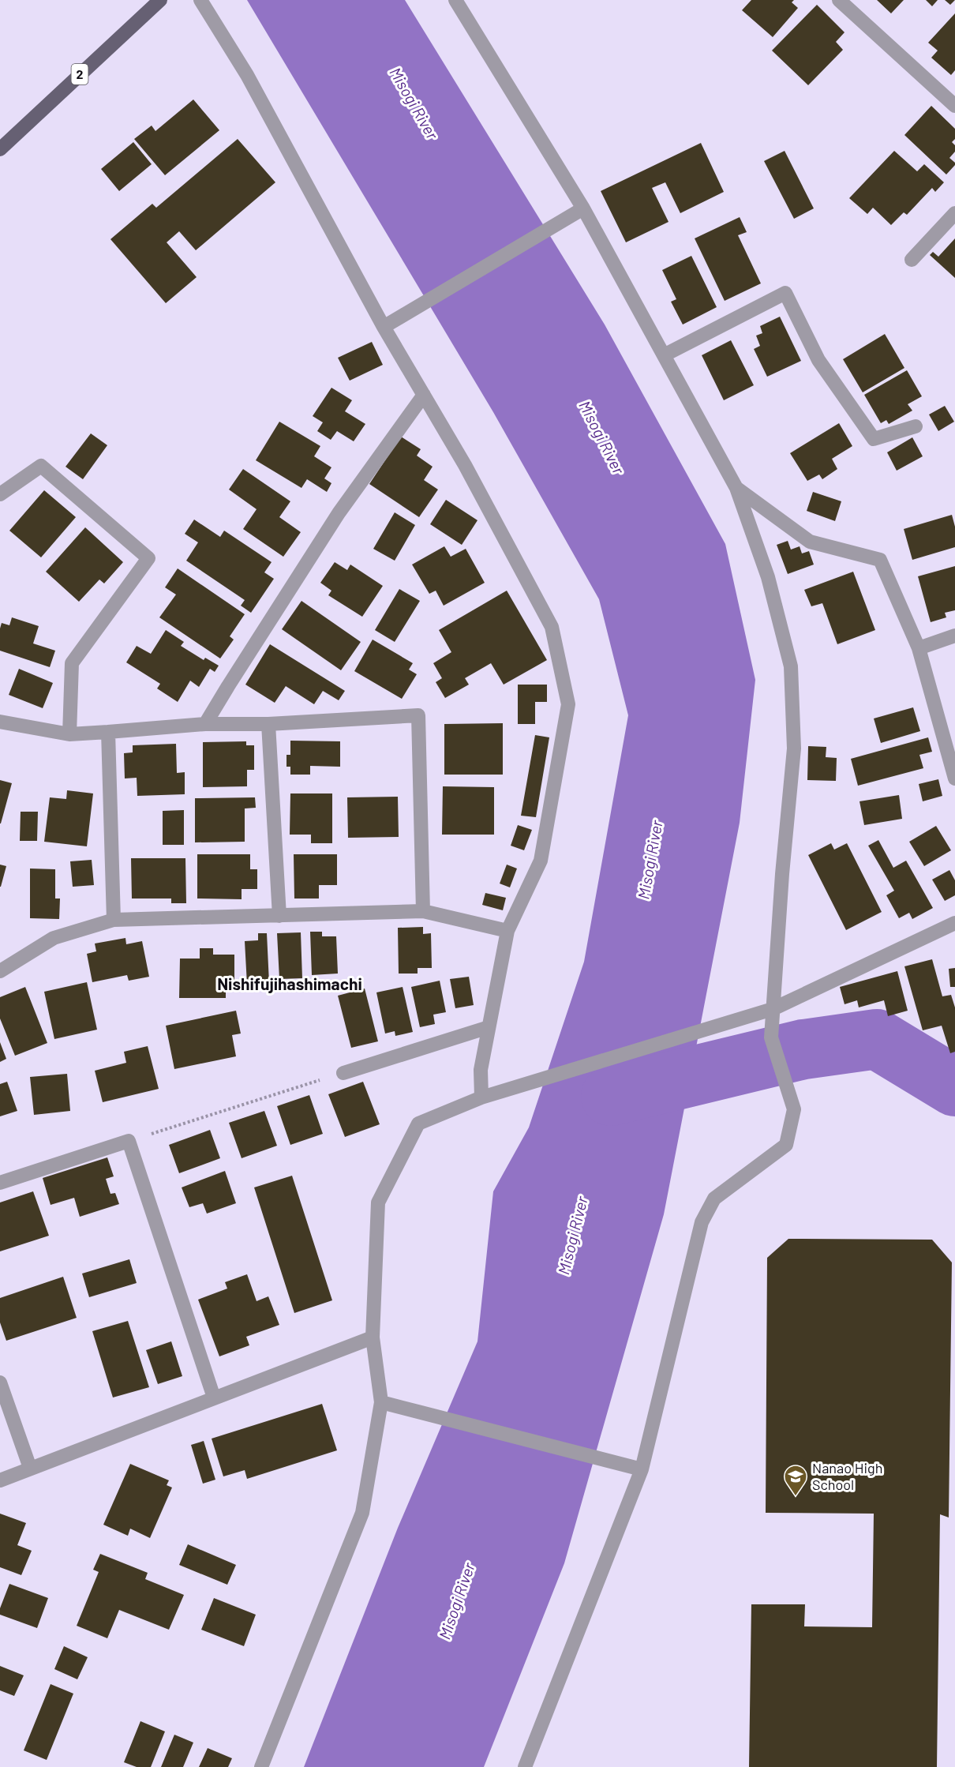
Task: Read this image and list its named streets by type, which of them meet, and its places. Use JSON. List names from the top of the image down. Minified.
{"streets":{"main road":["2"]},"districts":["Nishifujihashimachi"],"water":["Misogi River"],"places":{"school or university":["Nanao High School"]}}
